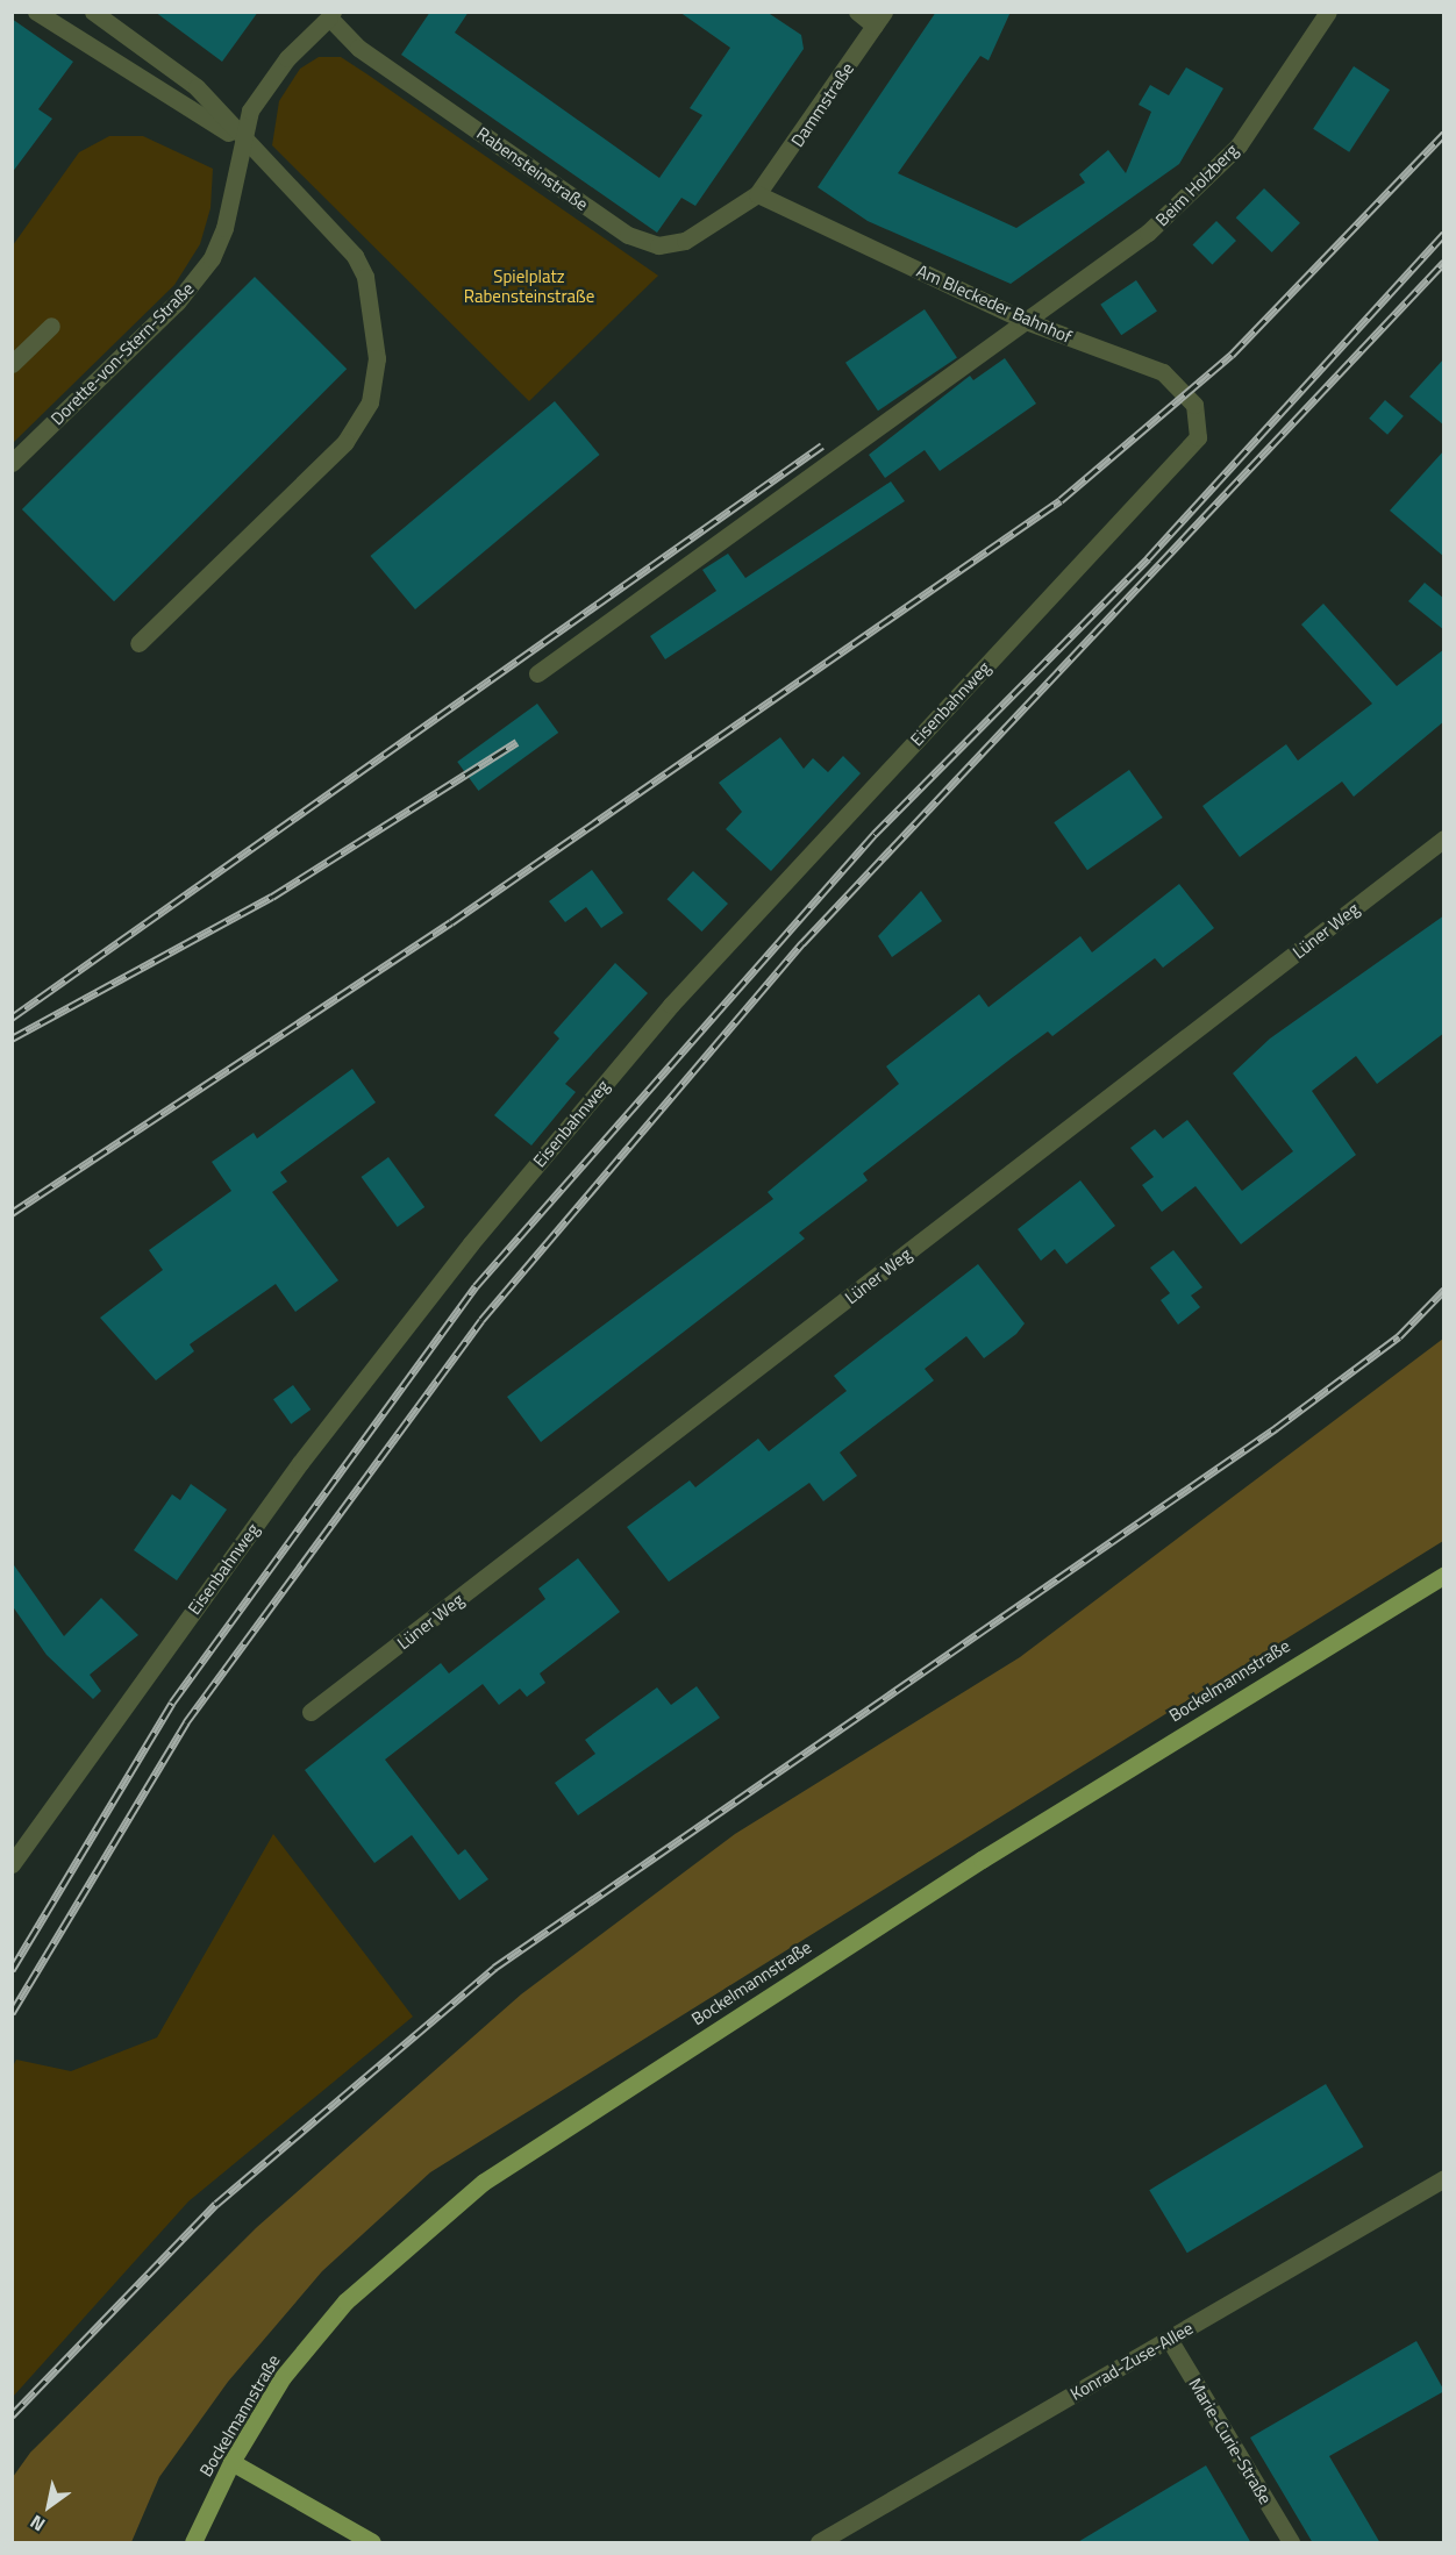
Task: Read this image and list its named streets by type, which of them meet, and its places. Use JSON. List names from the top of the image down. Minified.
{"streets":{"main road":["Bockelmannstraße"],"street":["Dammstraße","Rabensteinstraße","Beim Holzberg","Am Bleckeder Bahnhof","Dorette-von-Stern-Straße","Eisenbahnweg","Lüner Weg","Konrad-Zuse-Allee","Marie-Curie-Straße"]},"crossings":[["Dammstraße","Rabensteinstraße"],["Dammstraße","Am Bleckeder Bahnhof"],["Rabensteinstraße","Am Bleckeder Bahnhof"],["Rabensteinstraße","Dorette-von-Stern-Straße"],["Beim Holzberg","Am Bleckeder Bahnhof"],["Am Bleckeder Bahnhof","Eisenbahnweg"],["Konrad-Zuse-Allee","Marie-Curie-Straße"]],"parks":["Spielplatz Rabensteinstraße"],"north":"bottom left"}
